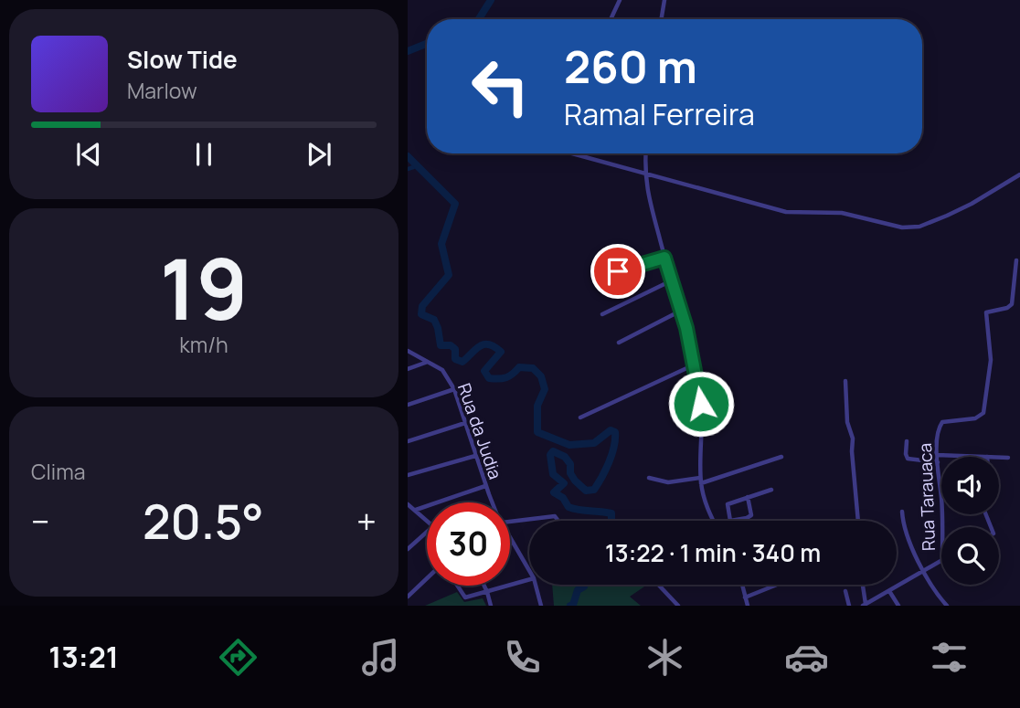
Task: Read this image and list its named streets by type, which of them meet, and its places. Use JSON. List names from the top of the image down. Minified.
{"streets":{"street":["Rua da Judia","Rua Tarauaca"]},"page":{"turn":["260 m","Ramal Ferreira"],"song":["Slow Tide","Marlow"],"tile":[["19","km/h"],"Clima"],"heat":["−","20.5°","+"],"limit":"30","trip":"13:22 · 1 min · 340 m","tabs":"13:21"}}
